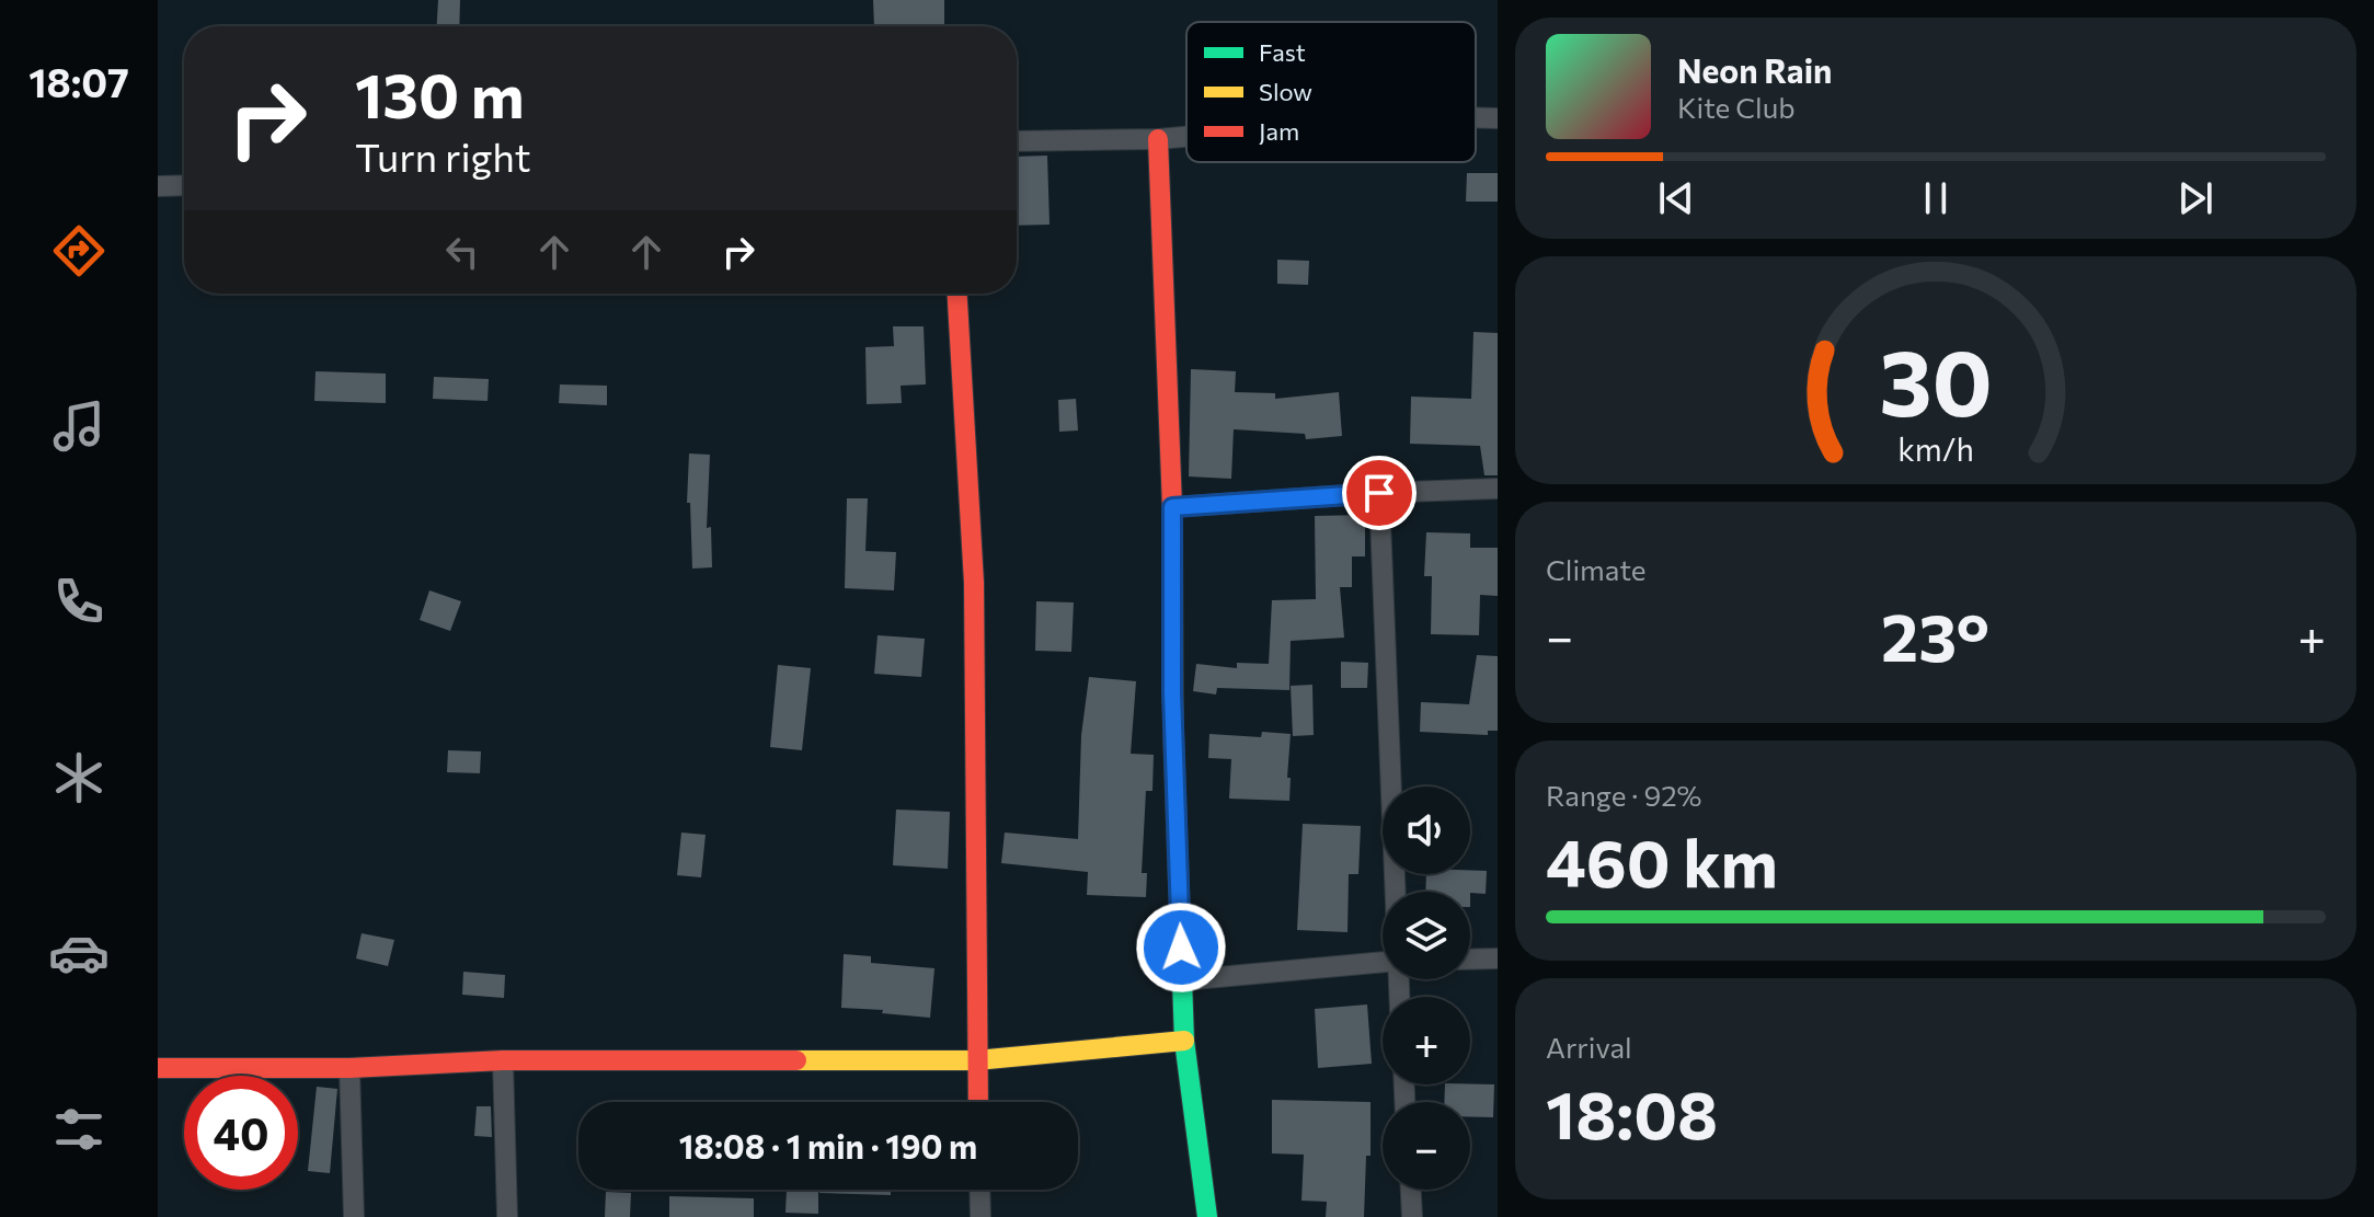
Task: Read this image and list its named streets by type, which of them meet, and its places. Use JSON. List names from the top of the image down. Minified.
{"legend":["Fast","Slow","Jam"],"page":{"tabs":"18:07","turn":["130 m","Turn right"],"song":["Neon Rain","Kite Club"],"tile":["Climate",["Range · 92%","460 km"],["Arrival","18:08"]],"heat":["−","23°","+"],"map_buttons":["+","−"],"limit":"40","trip":"18:08 · 1 min · 190 m","gauge":["30","km/h"]}}
